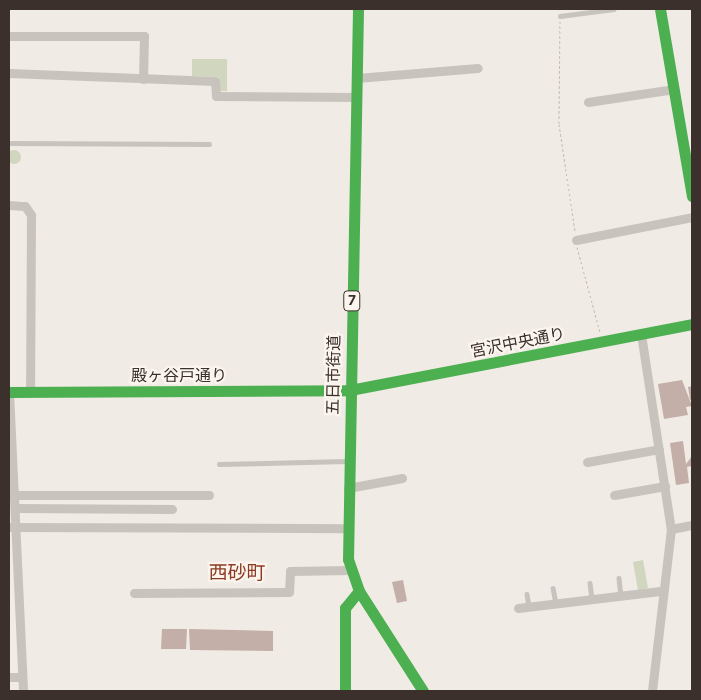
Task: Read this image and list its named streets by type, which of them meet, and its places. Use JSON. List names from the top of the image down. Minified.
{"streets":{"street":["7","宮沢中央通り","五日市街道","殿ヶ谷戸通り"]},"crossings":[["宮沢中央通り","五日市街道"],["宮沢中央通り","殿ヶ谷戸通り"],["五日市街道","殿ヶ谷戸通り"]],"districts":["西砂町"]}
